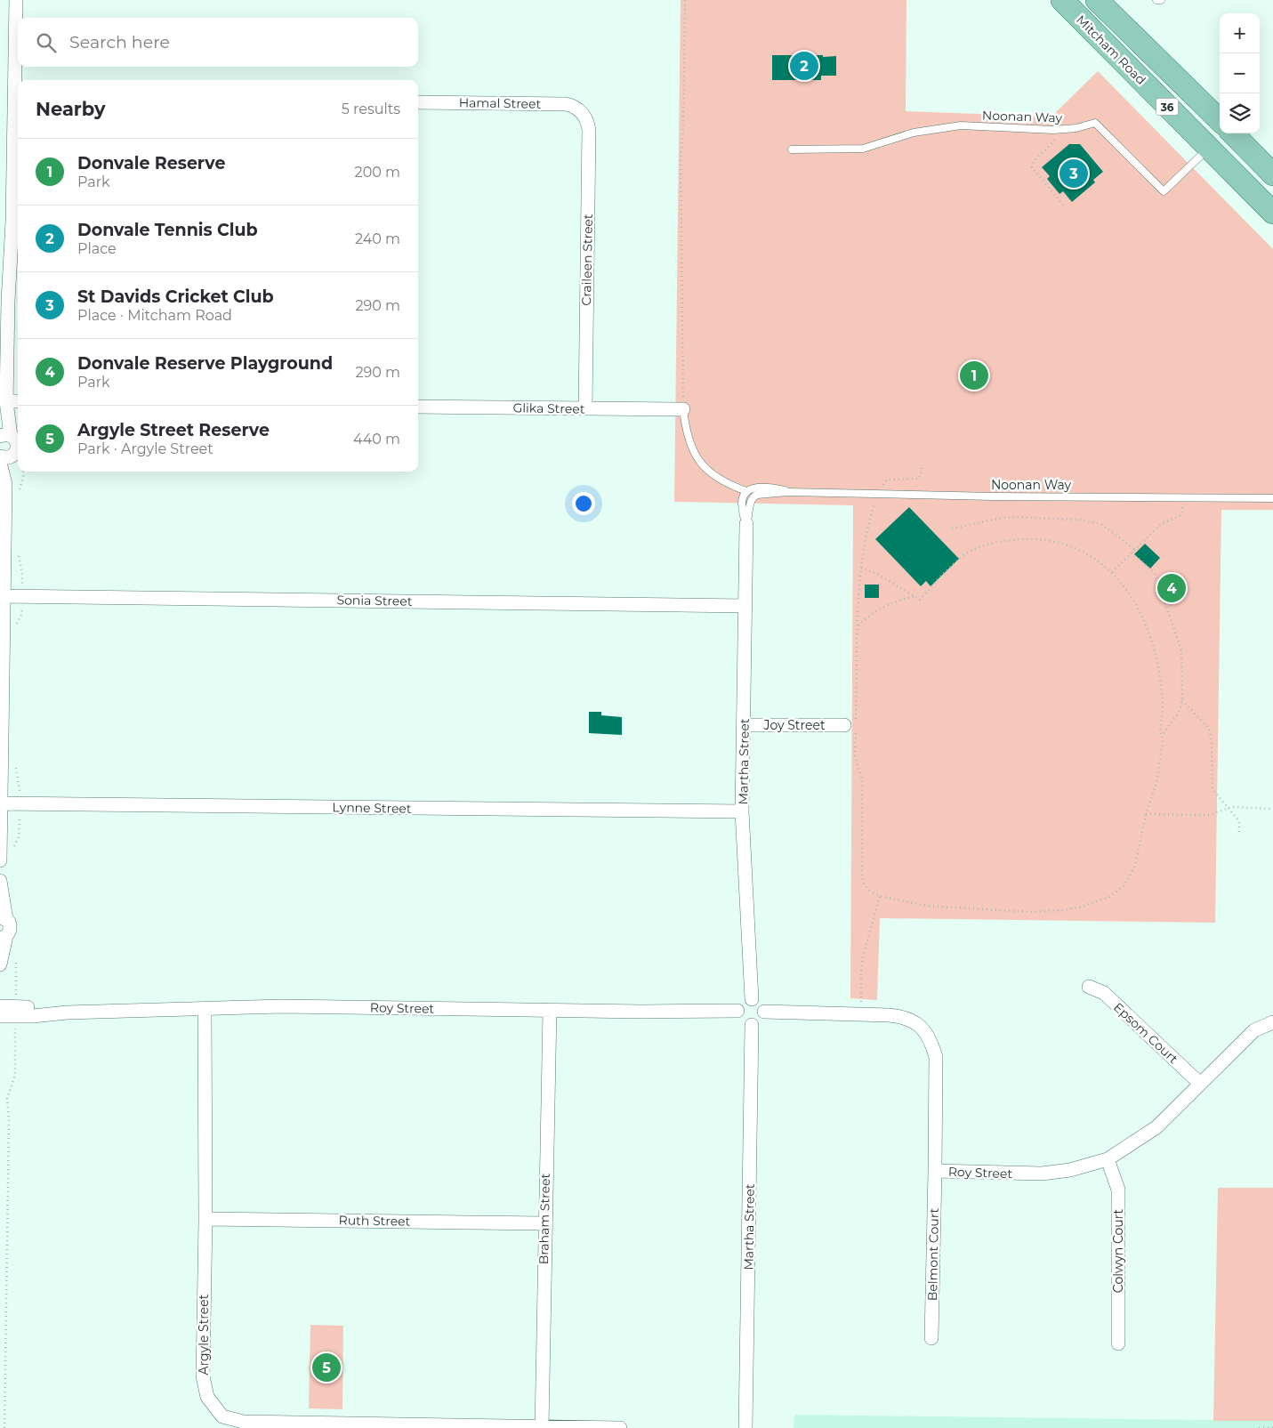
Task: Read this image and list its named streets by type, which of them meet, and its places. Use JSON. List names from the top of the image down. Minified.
{"streets":{"main road":["Mitcham Road","36"],"street":["Hamal Street","Craileen Street","Glika Street","Sonia Street","Joy Street","Martha Street","Lynne Street","Roy Street","Epsom Court","Braham Street","Ruth Street","Colwyn Court","Belmont Court","Argyle Street"],"lane":["Noonan Way"]},"crossings":[["Mitcham Road","Noonan Way"],["Hamal Street","Craileen Street"],["Noonan Way","Martha Street"],["Craileen Street","Glika Street"],["Sonia Street","Martha Street"],["Joy Street","Martha Street"],["Martha Street","Lynne Street"],["Martha Street","Roy Street"],["Roy Street","Epsom Court"],["Roy Street","Braham Street"],["Roy Street","Colwyn Court"],["Roy Street","Belmont Court"],["Roy Street","Argyle Street"],["Braham Street","Ruth Street"],["Braham Street","Argyle Street"],["Ruth Street","Argyle Street"]],"page":{"map_buttons":["+","−"],"search":"Search here","pins":["2","3","1","4","5"],"heading":["Nearby","5 results"],"list":[{"mark":"1","name":"Donvale Reserve","note":"Park","value":"200 m"},{"mark":"2","name":"Donvale Tennis Club","note":"Place","value":"240 m"},{"mark":"3","name":"St Davids Cricket Club","note":"Place · Mitcham Road","value":"290 m"},{"mark":"4","name":"Donvale Reserve Playground","note":"Park","value":"290 m"},{"mark":"5","name":"Argyle Street Reserve","note":"Park · Argyle Street","value":"440 m"}]}}
